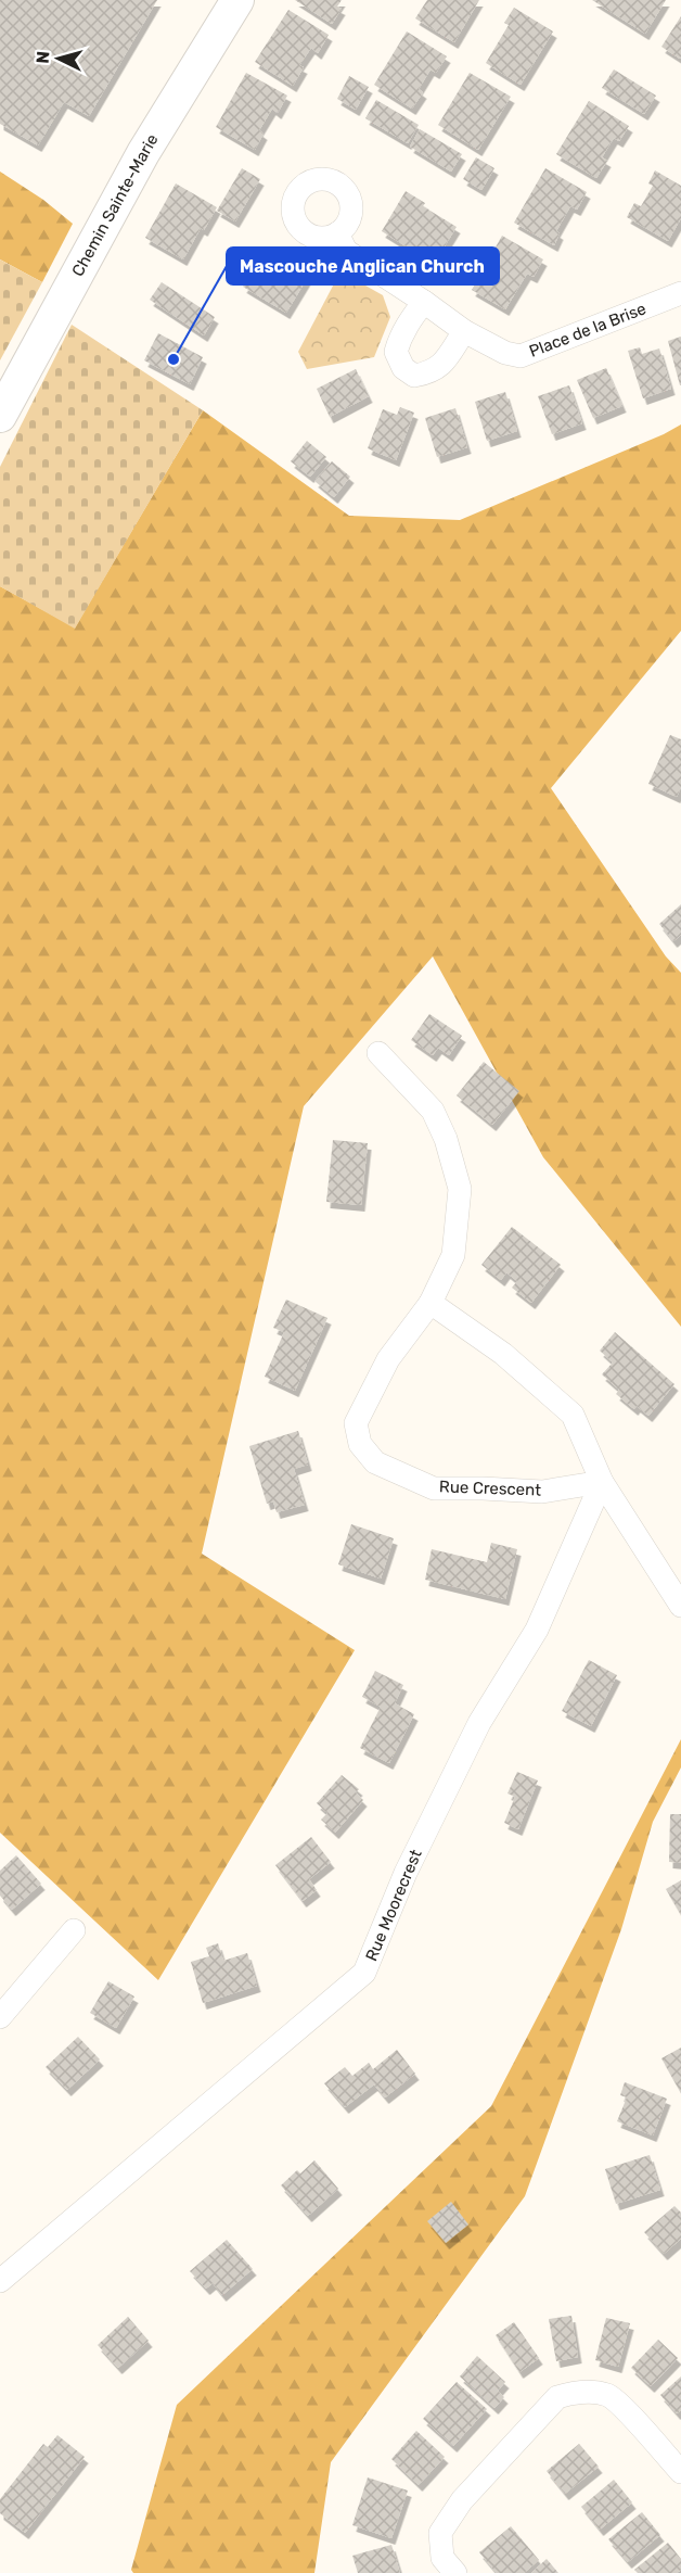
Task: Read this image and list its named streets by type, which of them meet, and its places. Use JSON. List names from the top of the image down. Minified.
{"streets":{"street":["Chemin Sainte-Marie","Place de la Brise","Rue Crescent","Rue Moorecrest"]},"crossings":[["Rue Crescent","Rue Moorecrest"]],"places":["Mascouche Anglican Church"],"north":"left"}
